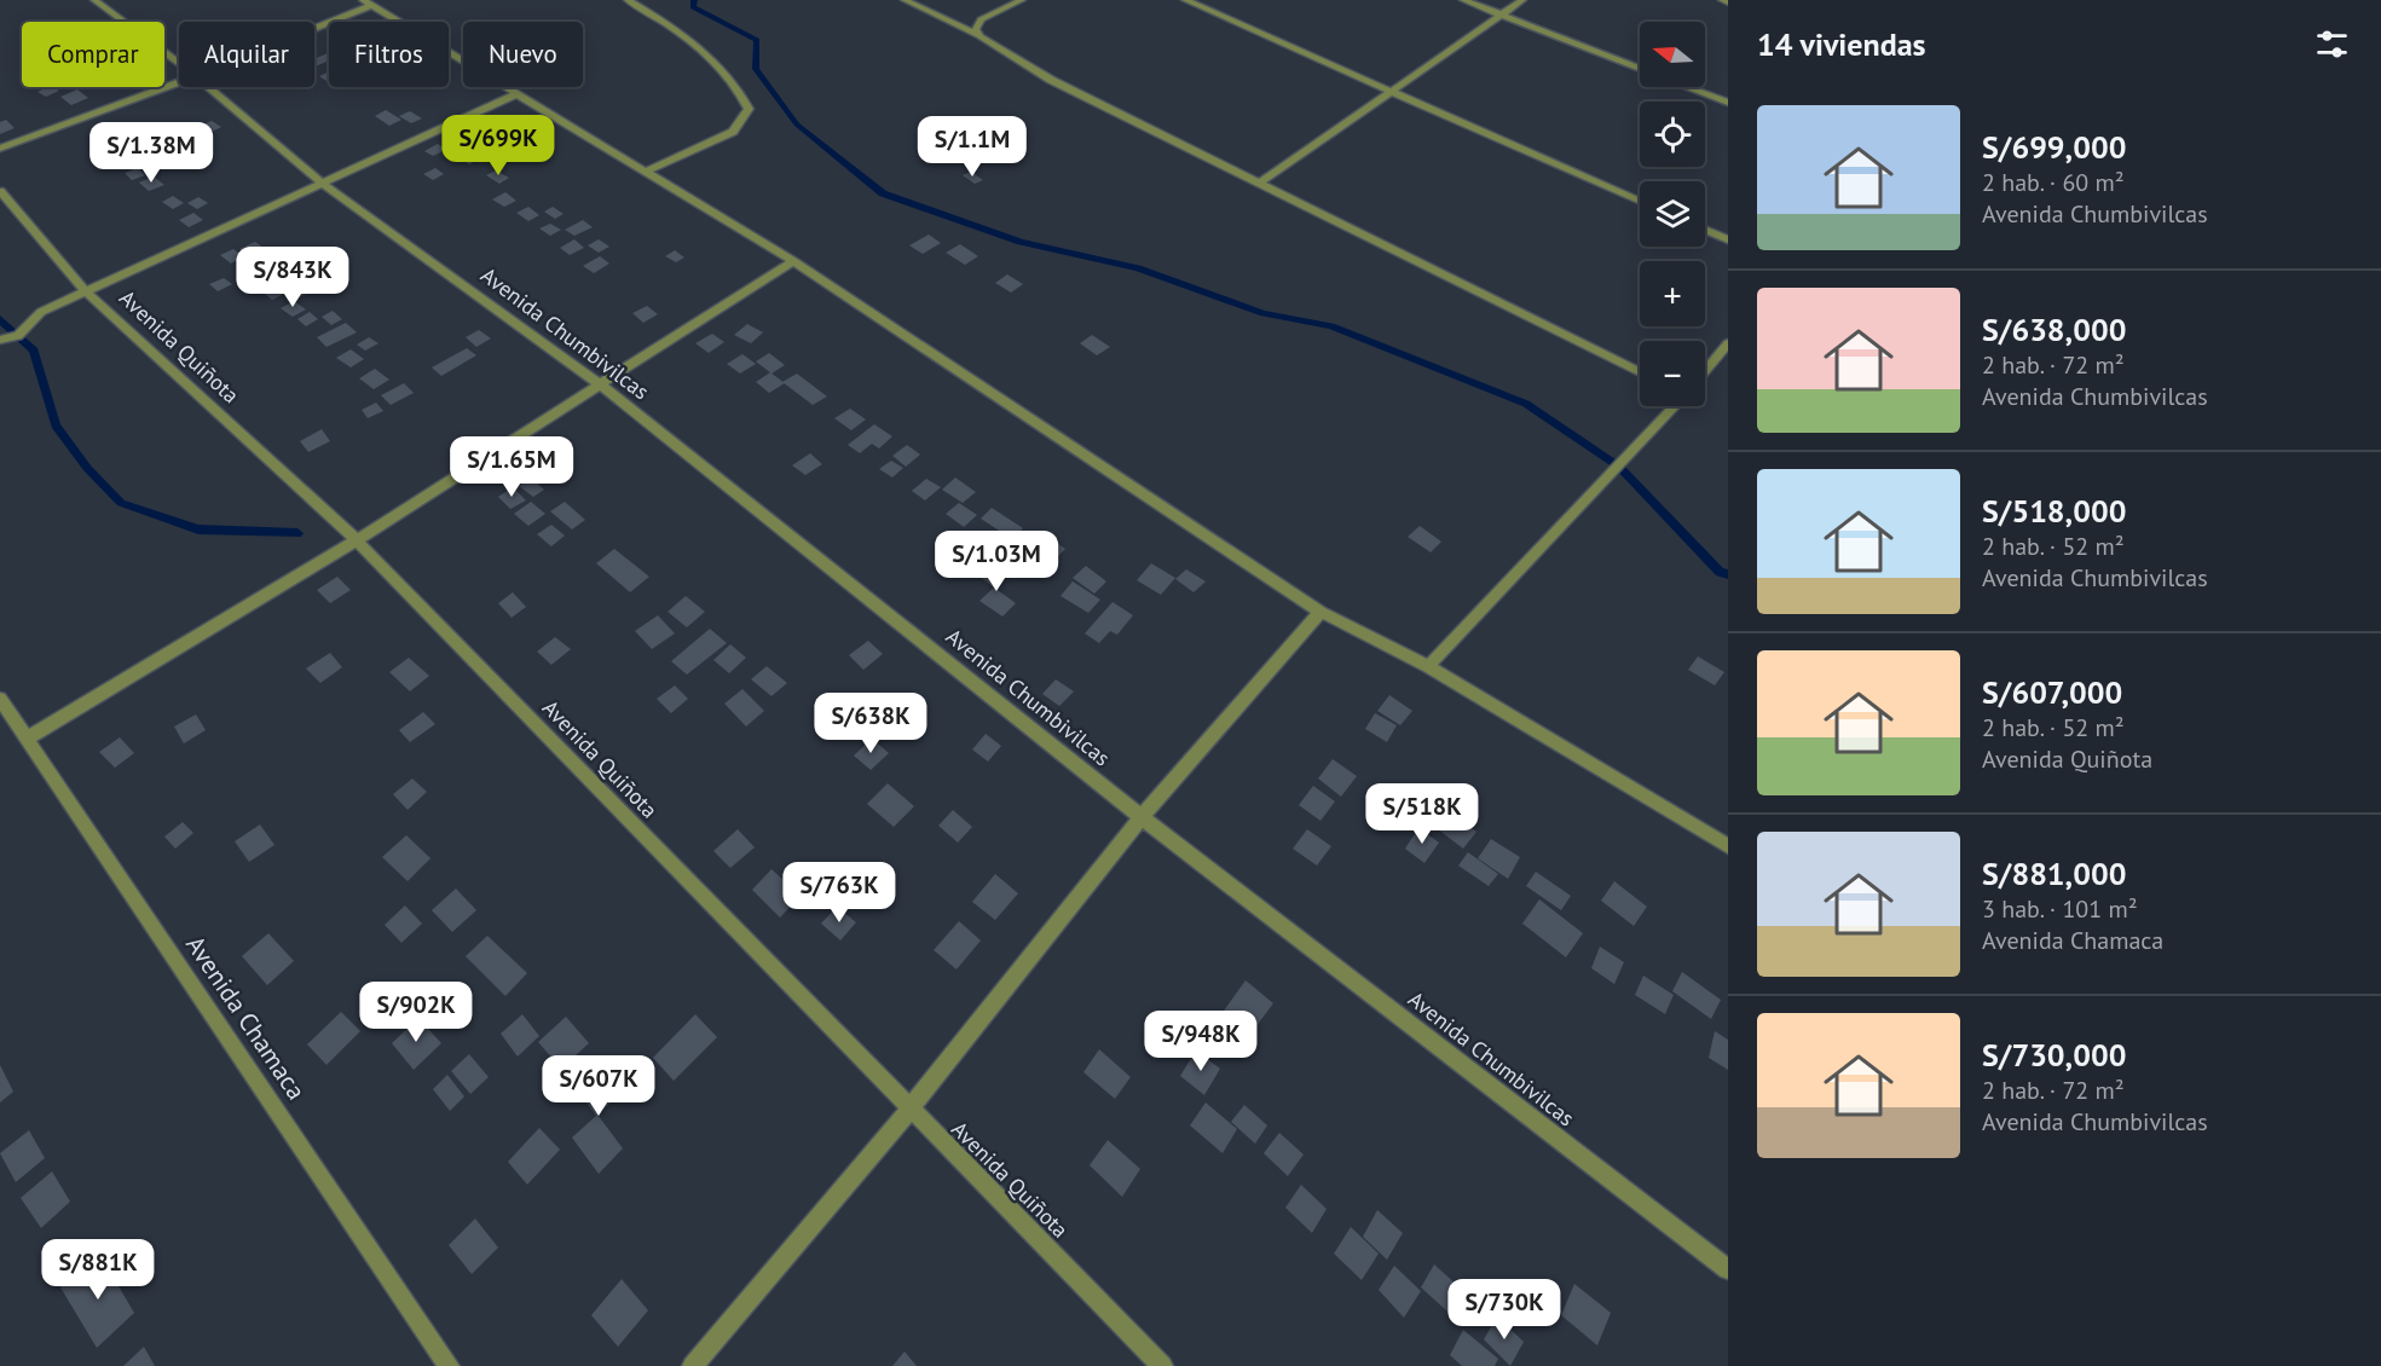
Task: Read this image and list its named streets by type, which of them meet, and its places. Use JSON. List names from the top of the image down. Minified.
{"streets":{"street":["Avenida Chumbivilcas","Avenida Quiñota","Avenida Chamaca"]},"north":"left","page":{"heading":"14 viviendas","map_buttons":["+","−"],"chip":["Comprar","Alquilar","Filtros","Nuevo"],"list":[{"name":"S/699,000","note":"2 hab. · 60 m² · Avenida Chumbivilcas"},{"name":"S/638,000","note":"2 hab. · 72 m² · Avenida Chumbivilcas"},{"name":"S/518,000","note":"2 hab. · 52 m² · Avenida Chumbivilcas"},{"name":"S/607,000","note":"2 hab. · 52 m² · Avenida Quiñota"},{"name":"S/881,000","note":"3 hab. · 101 m² · Avenida Chamaca"},{"name":"S/730,000","note":"2 hab. · 72 m² · Avenida Chumbivilcas"}],"price":["S/699K","S/1.1M","S/1.38M","S/843K","S/1.65M","S/1.03M","S/638K","S/518K","S/763K","S/902K","S/948K","S/607K","S/881K","S/730K"]}}
